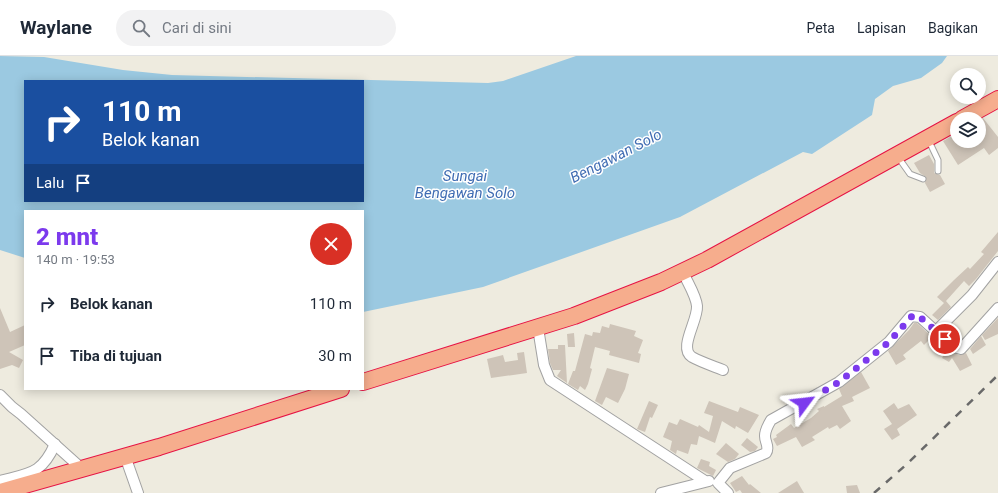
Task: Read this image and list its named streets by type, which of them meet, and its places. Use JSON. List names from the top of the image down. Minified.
{"water":["Bengawan Solo","Sungai Bengawan Solo"],"page":{"header":"Waylane","search":"Cari di sini","nav":["Peta","Lapisan","Bagikan"],"turn":["110 m","Belok kanan"],"then":"Lalu","heading":["2 mnt","140 m · 19:53"],"list":[{"name":"Belok kanan","value":"110 m"},{"name":"Tiba di tujuan","value":"30 m"}]}}
